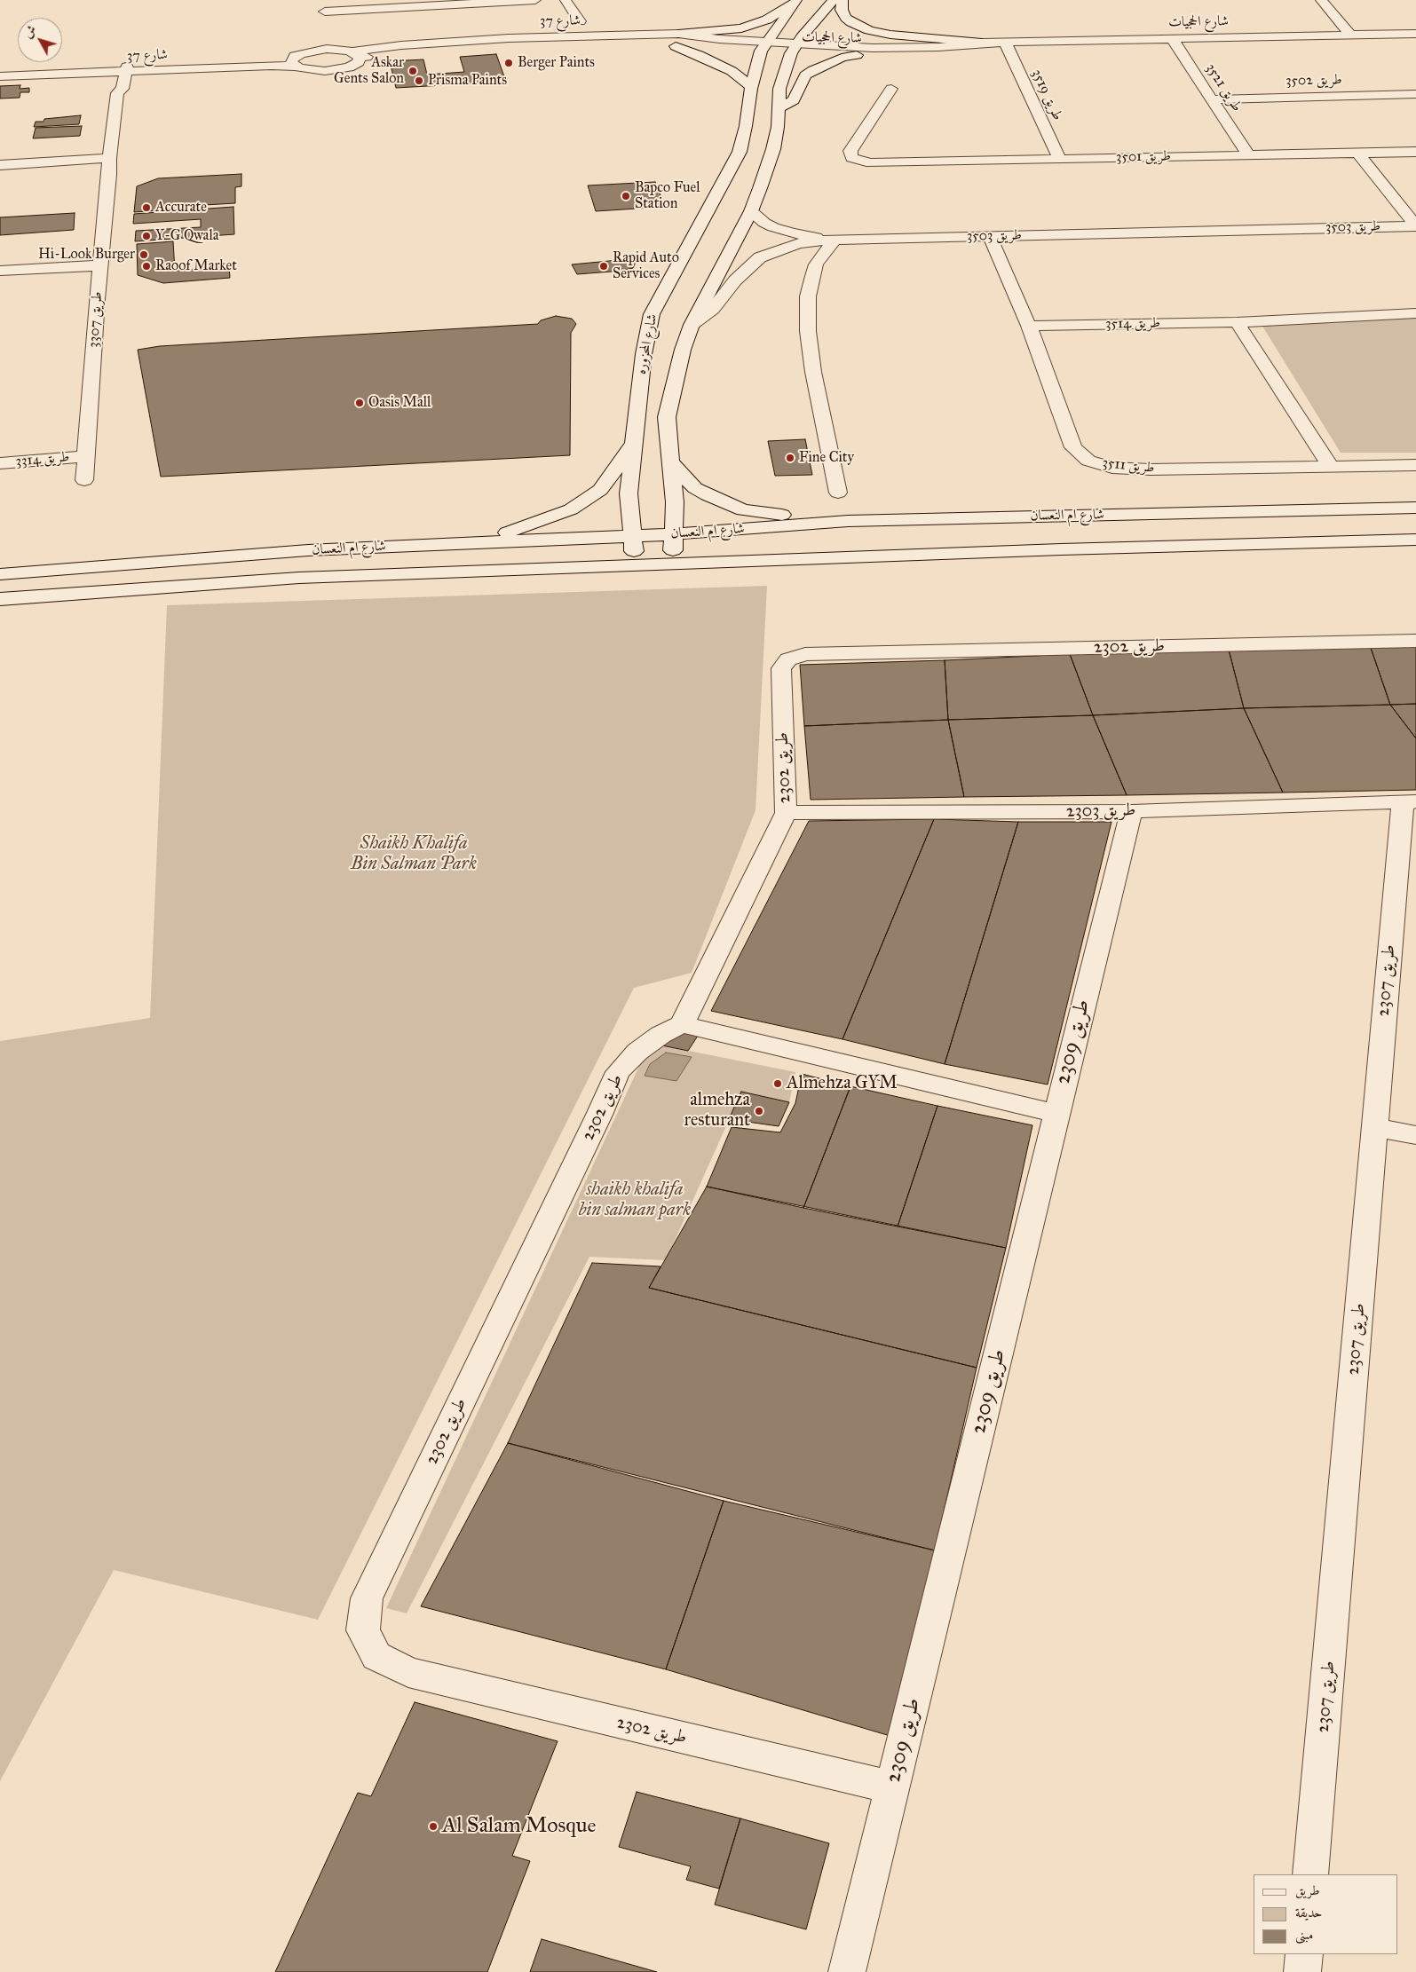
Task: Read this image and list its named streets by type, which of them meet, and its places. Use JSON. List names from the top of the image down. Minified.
{"streets":{"street":["شارع 37","شارع الحجيات","طريق 3502","طريق 3521","طريق 3519","طريق 3501","طريق 3503","طريق 3307","طريق 3514","شارع المحزوره","طريق 3314","طريق 3511","شارع ام النعسان","طريق 2302","طريق 2303","طريق 2307","طريق 2309"]},"crossings":[["شارع 37","شارع الحجيات"],["شارع 37","طريق 3307"],["شارع 37","شارع المحزوره"],["شارع الحجيات","طريق 3521"],["شارع الحجيات","طريق 3519"],["شارع الحجيات","شارع المحزوره"],["طريق 3502","طريق 3521"],["طريق 3521","طريق 3501"],["طريق 3519","طريق 3501"],["طريق 3503","طريق 3511"],["طريق 3307","طريق 3314"],["طريق 3514","طريق 3511"],["شارع المحزوره","شارع ام النعسان"],["طريق 2302","طريق 2303"],["طريق 2302","طريق 2309"],["طريق 2303","طريق 2307"],["طريق 2303","طريق 2309"]],"parks":["Shaikh Khalifa Bin Salman Park","shaikh khalifa bin salman park"],"places":["Berger Paints","Askar Gents Salon","Prisma Paints","Bapco Fuel Station","Accurate","Y-G Qwala","Hi-Look Burger","Raoof Market","Rapid Auto Services","Oasis Mall","Fine City","Almehza GYM","almehza resturant","Al Salam Mosque"],"legend":["طريق","حديقة","مبنى"],"north":"top left"}
